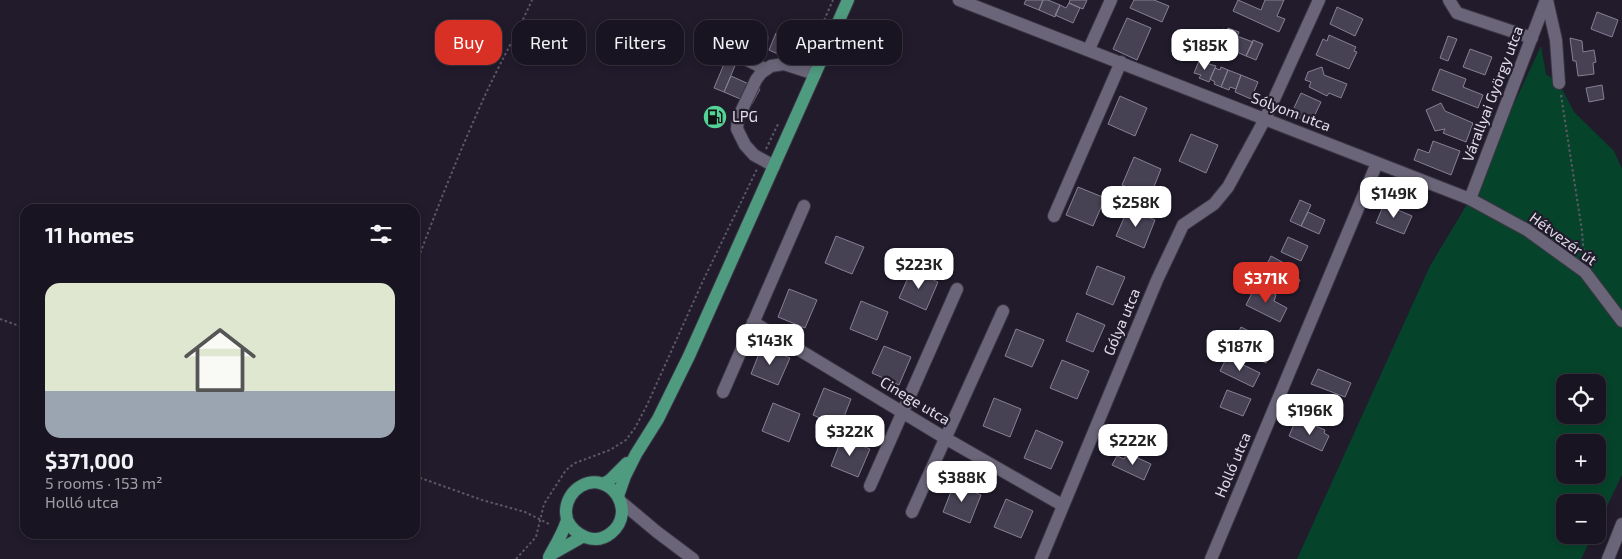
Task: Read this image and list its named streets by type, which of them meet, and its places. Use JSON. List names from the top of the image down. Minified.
{"streets":{"street":["Várallyai György utca","Sólyom utca","Hétvezér út","Gólya utca","Cinege utca","Holló utca"]},"crossings":[["Várallyai György utca","Sólyom utca"],["Várallyai György utca","Hétvezér út"],["Sólyom utca","Hétvezér út"],["Sólyom utca","Gólya utca"],["Sólyom utca","Holló utca"],["Gólya utca","Cinege utca"]],"places":{"fuel station":["LPG"]},"page":{"chip":["Buy","Rent","Filters","New","Apartment"],"price":["$185K","$149K","$258K","$223K","$371K","$143K","$187K","$196K","$322K","$222K","$388K"],"heading":"11 homes","list":[{"name":"$371,000","note":"5 rooms · 153 m² · Holló utca"}],"map_buttons":["+","−"]}}
